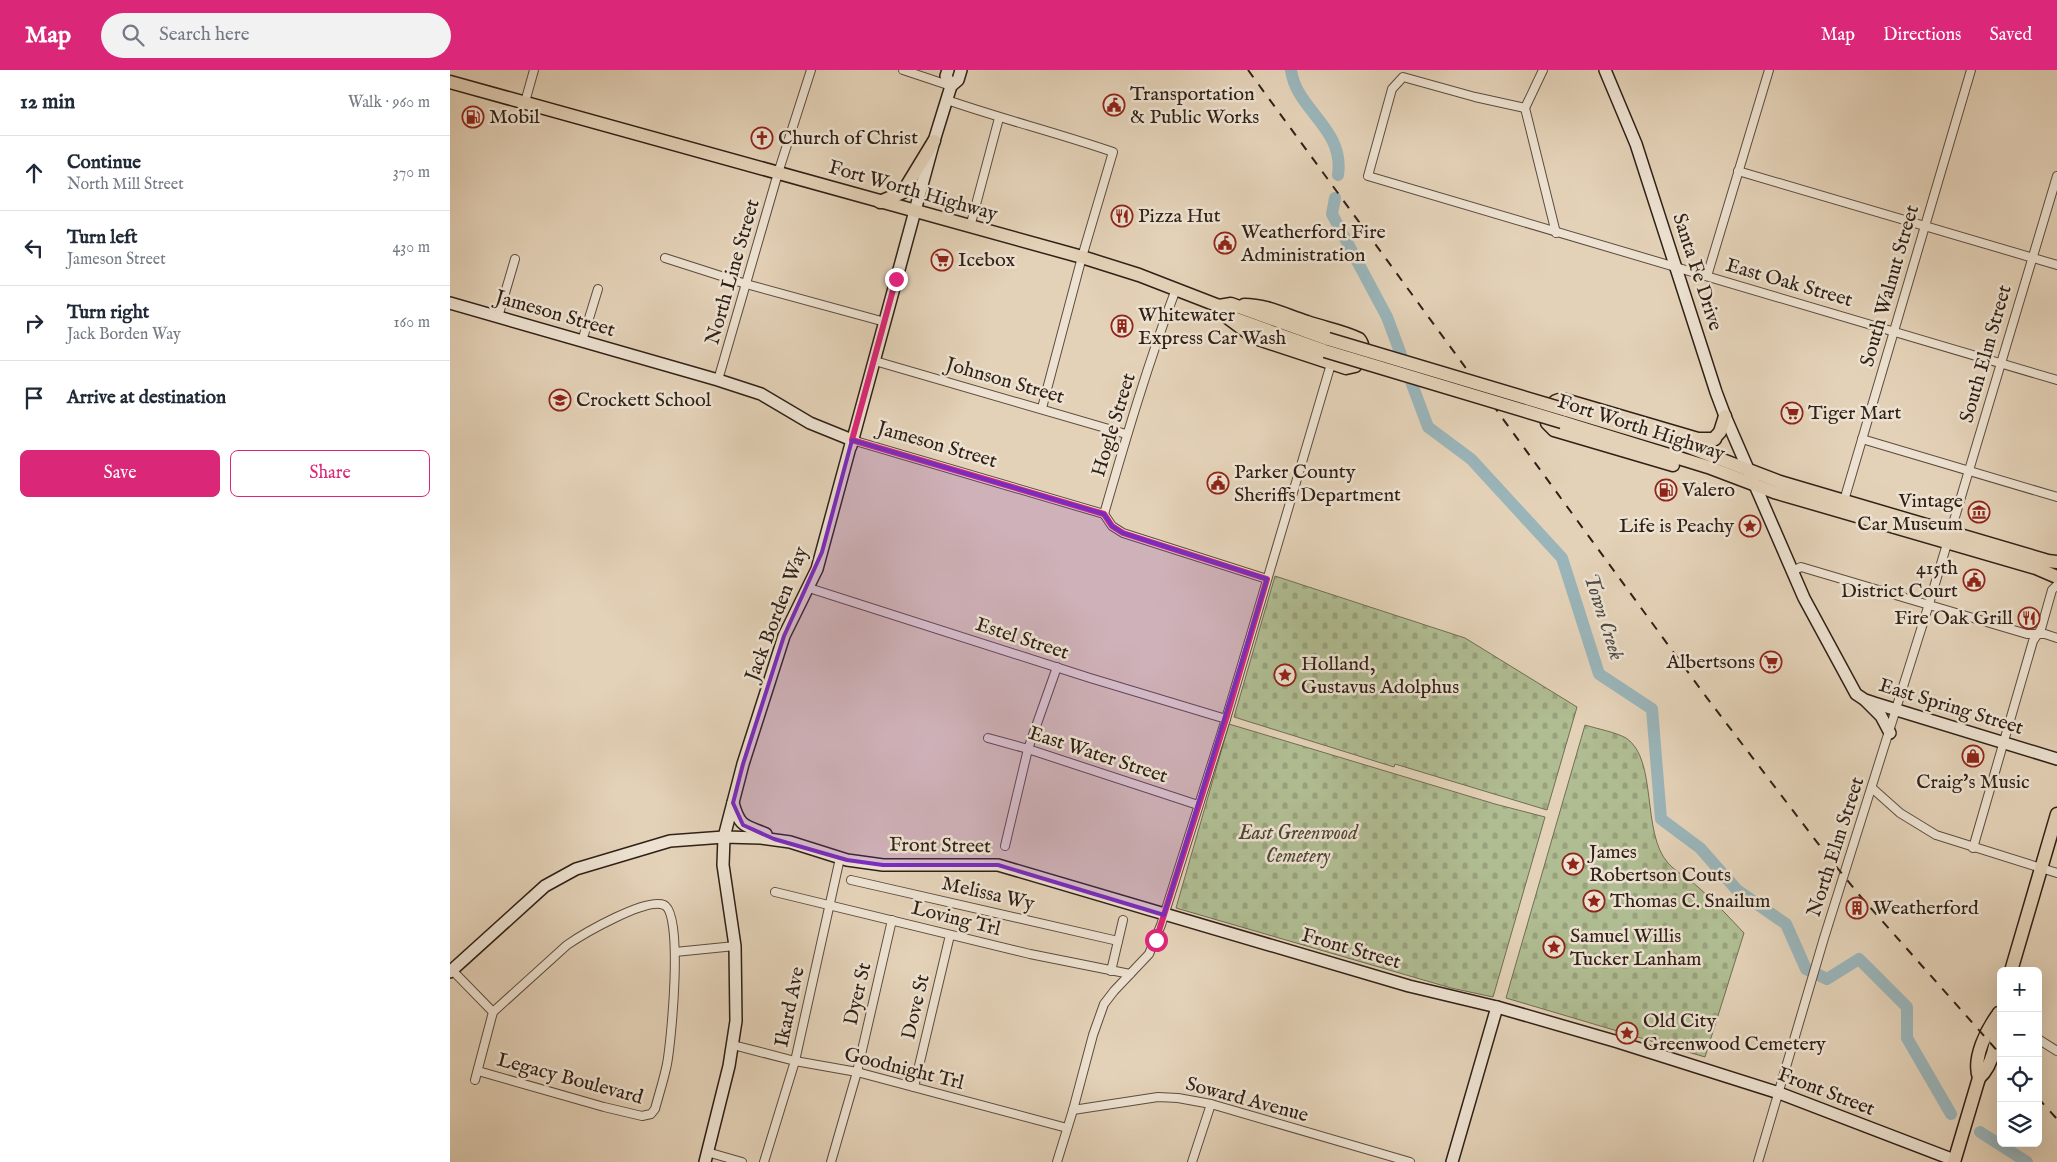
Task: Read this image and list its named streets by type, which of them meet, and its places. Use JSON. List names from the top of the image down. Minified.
{"streets":{"main road":["Fort Worth Highway"],"street":["North Line Street","Santa Fe Drive","East Oak Street","South Walnut Street","Jameson Street","South Elm Street","Johnson Street","Hogle Street","Jack Borden Way","Estel Street","East Spring Street","East Water Street","Front Street","North Elm Street","Melissa Wy","Loving Trl","Dyer St","Ikard Ave","Dove St","Goodnight Trl","Legacy Boulevard","Soward Avenue"]},"crossings":[["Fort Worth Highway","North Line Street"],["Fort Worth Highway","Santa Fe Drive"],["Fort Worth Highway","South Walnut Street"],["Fort Worth Highway","South Elm Street"],["Fort Worth Highway","Hogle Street"],["Fort Worth Highway","Jack Borden Way"],["Fort Worth Highway","East Spring Street"],["Fort Worth Highway","North Elm Street"],["North Line Street","Jameson Street"],["Santa Fe Drive","East Oak Street"],["Santa Fe Drive","East Spring Street"],["East Oak Street","South Walnut Street"],["East Oak Street","South Elm Street"],["Jameson Street","Hogle Street"],["Jameson Street","Jack Borden Way"],["South Elm Street","North Elm Street"],["Johnson Street","Hogle Street"],["Johnson Street","Jack Borden Way"],["Jack Borden Way","Estel Street"],["Jack Borden Way","Front Street"],["Jack Borden Way","Goodnight Trl"],["East Spring Street","North Elm Street"],["Front Street","North Elm Street"],["Front Street","Ikard Ave"],["Loving Trl","Dyer St"],["Loving Trl","Ikard Ave"],["Loving Trl","Dove St"],["Dyer St","Goodnight Trl"],["Ikard Ave","Goodnight Trl"],["Dove St","Goodnight Trl"]],"water":["Town Creek"],"parks":["East Greenwood Cemetery"],"places":{"public building":["Transportation & Public Works","Weatherford Fire Administration","Parker County Sheriffs Department","415th District Court"],"fuel station":["Mobil","Valero"],"church":["Church of Christ"],"restaurant":["Pizza Hut","Fire Oak Grill"],"supermarket":["Icebox","Tiger Mart","Albertsons"],"building":["Whitewater Express Car Wash","Weatherford"],"school or university":["Crockett School"],"museum":["Vintage Car Museum"],"place":["Life is Peachy","Holland, Gustavus Adolphus","James Robertson Couts","Thomas C. Snailum","Samuel Willis Tucker Lanham","Old City Greenwood Cemetery"],"shop":["Craig's Music"]},"page":{"header":"Map","search":"Search here","nav":["Map","Directions","Saved"],"heading":["12 min","Walk · 960 m"],"list":[["Continue","North Mill Street","370 m"],["Turn left","Jameson Street","430 m"],["Turn right","Jack Borden Way","160 m"],"Arrive at destination"],"buttons":["Save","Share"],"map_buttons":["+","−"]}}
